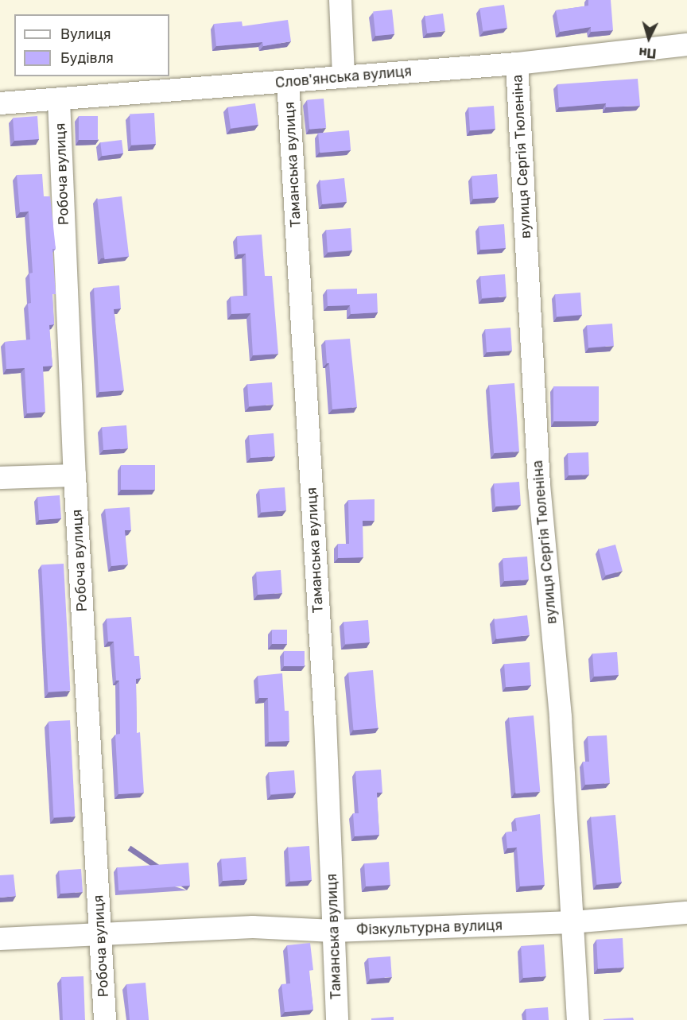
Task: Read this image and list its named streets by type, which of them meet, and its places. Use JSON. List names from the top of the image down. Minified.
{"streets":{"street":["Слов'янська вулиця","вулиця Сергія Тюленіна","Таманська вулиця","Робоча вулиця","Фізкультурна вулиця"]},"crossings":[["Слов'янська вулиця","вулиця Сергія Тюленіна"],["Слов'янська вулиця","Таманська вулиця"],["Слов'янська вулиця","Робоча вулиця"],["вулиця Сергія Тюленіна","Фізкультурна вулиця"],["Таманська вулиця","Фізкультурна вулиця"],["Робоча вулиця","Фізкультурна вулиця"]],"legend":["Вулиця","Будівля"],"north":"bottom"}
